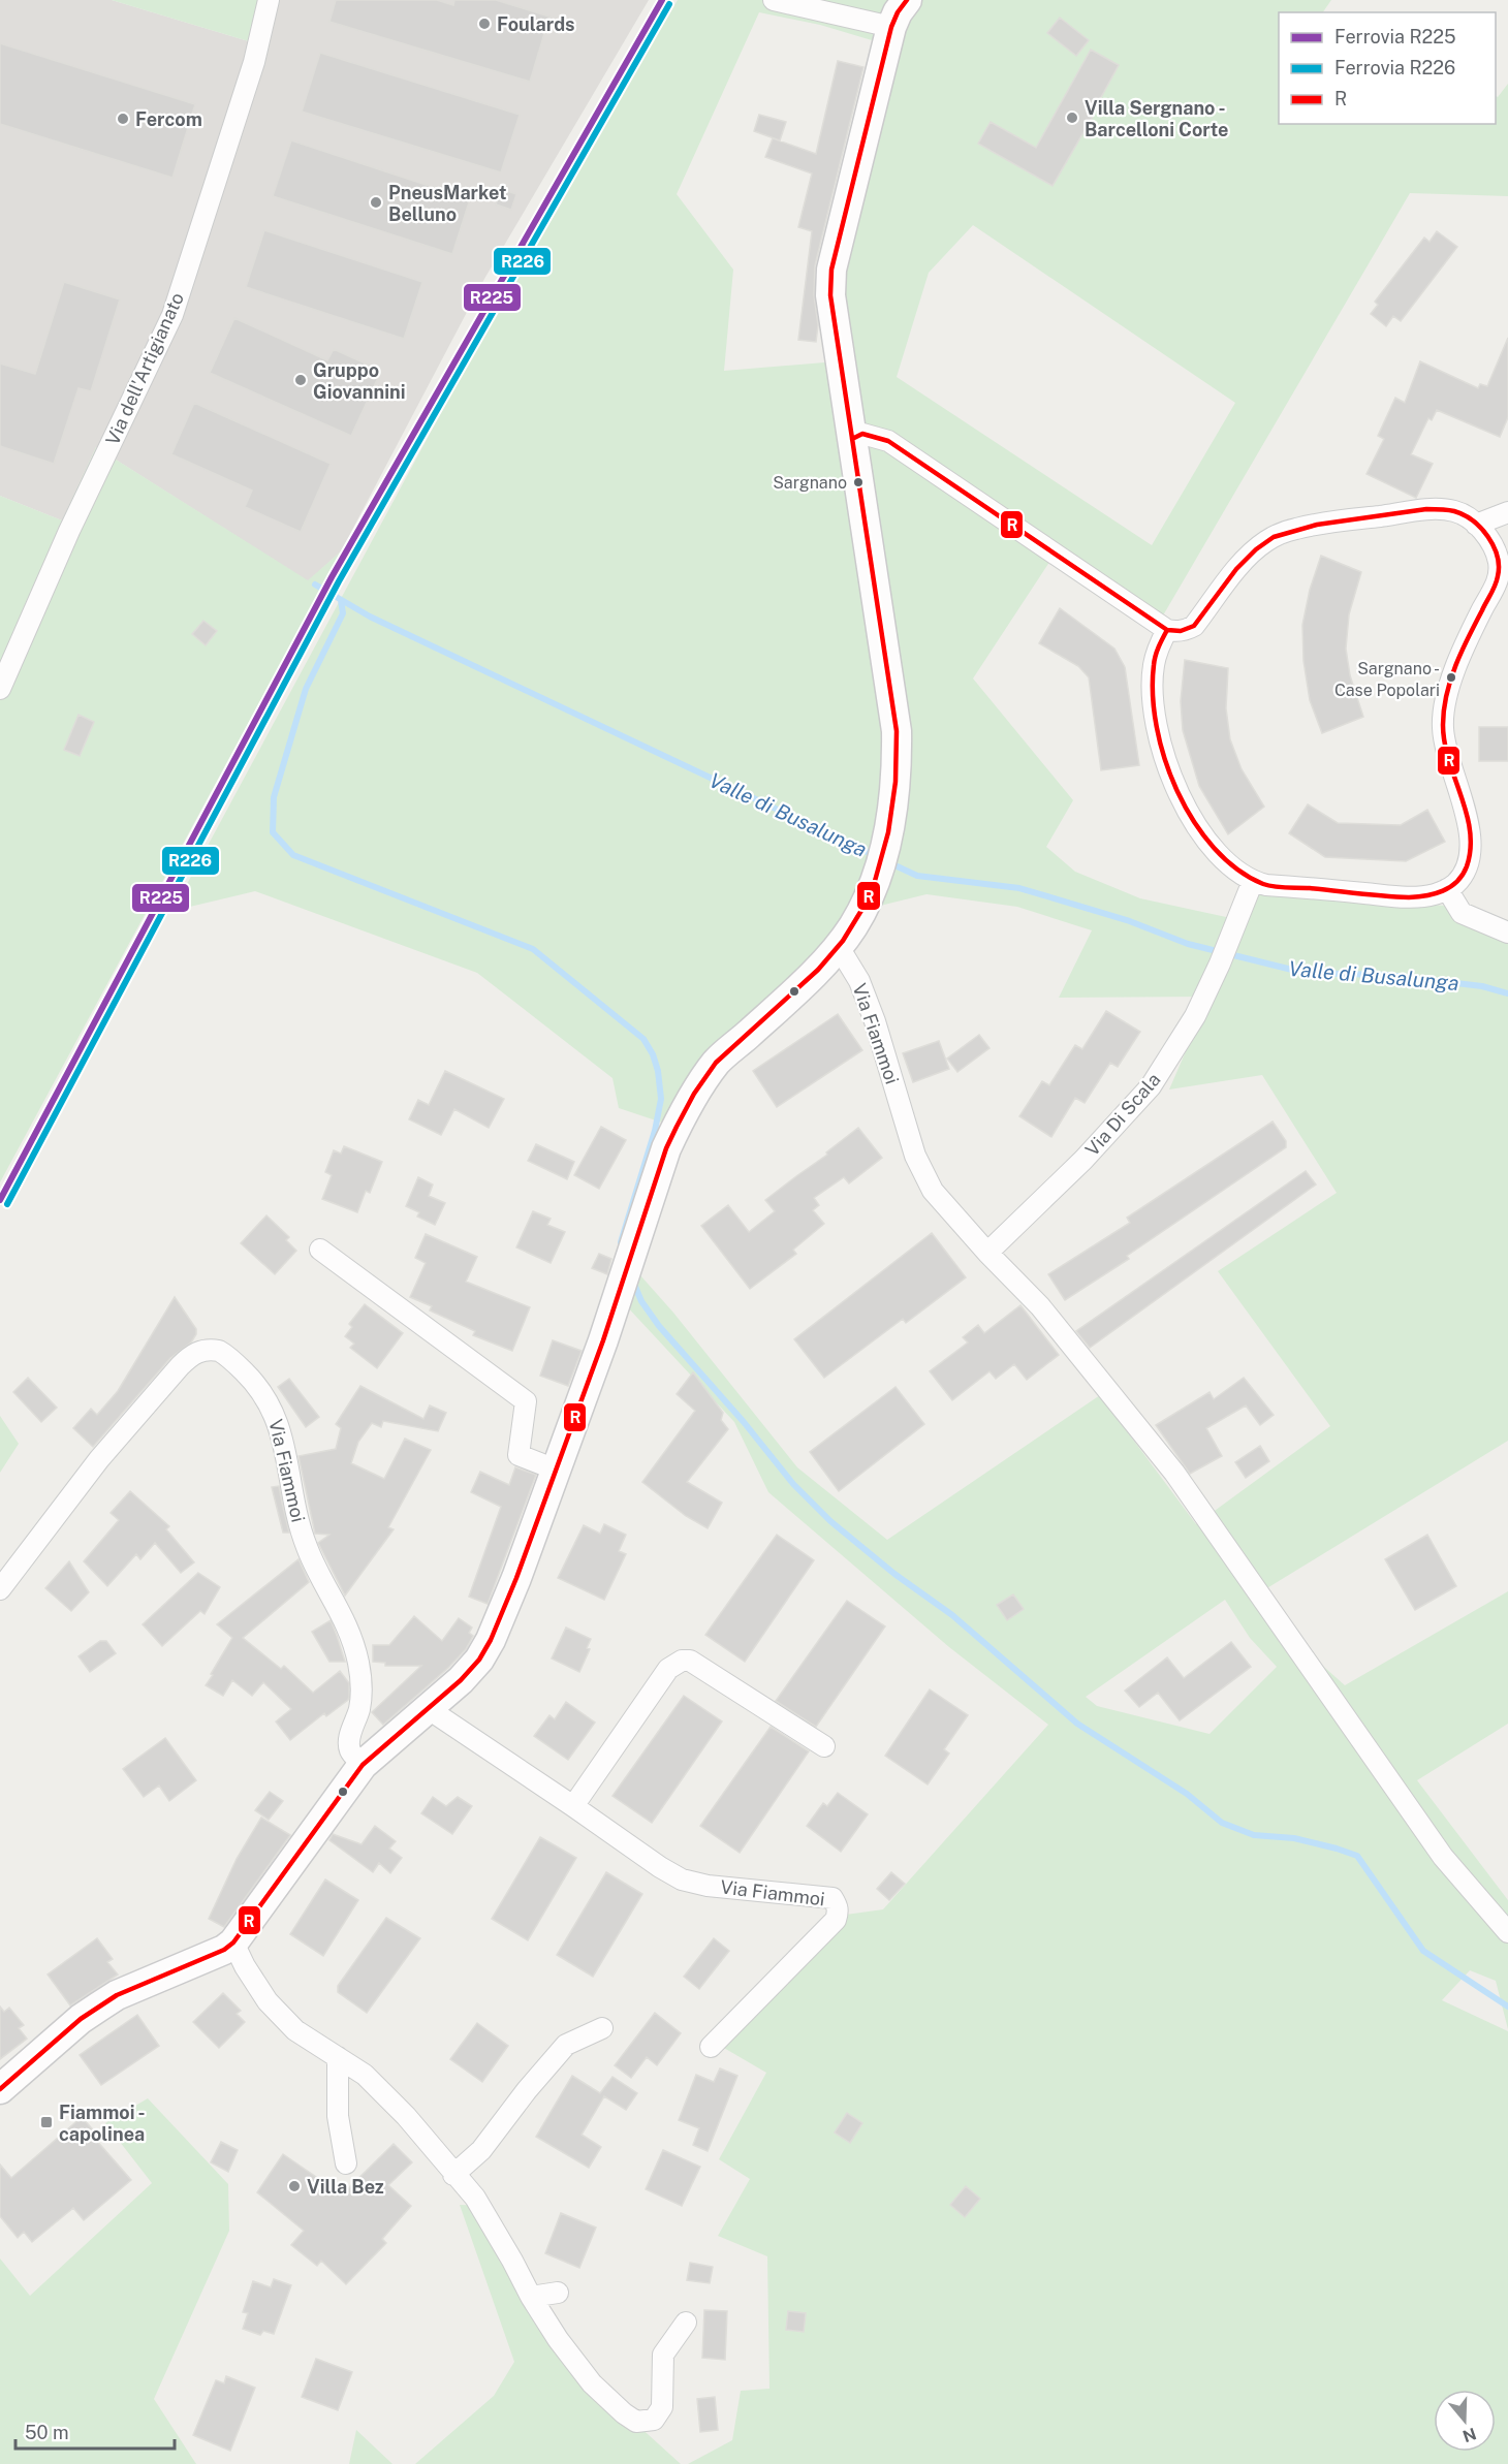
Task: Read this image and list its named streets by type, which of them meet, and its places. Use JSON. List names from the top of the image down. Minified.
{"streets":{"street":["Via dell'Artigianato","Via Fiammoi","Via Di Scala"]},"crossings":[["Via Fiammoi","Via Di Scala"]],"water":["Valle di Busalunga"],"places":{"other":["Foulards","Villa Sergnano - Barcelloni Corte","Fercom","PneusMarket Belluno","Gruppo Giovannini","Sargnano","Sargnano - Case Popolari","Villa Bez"],"transit":["Fiammoi - capolinea"]},"lines":["rail line R225","transit line R","rail line R226"],"legend":["Ferrovia R225","Ferrovia R226","R"],"scale_bar":"50 m","north":"bottom"}
